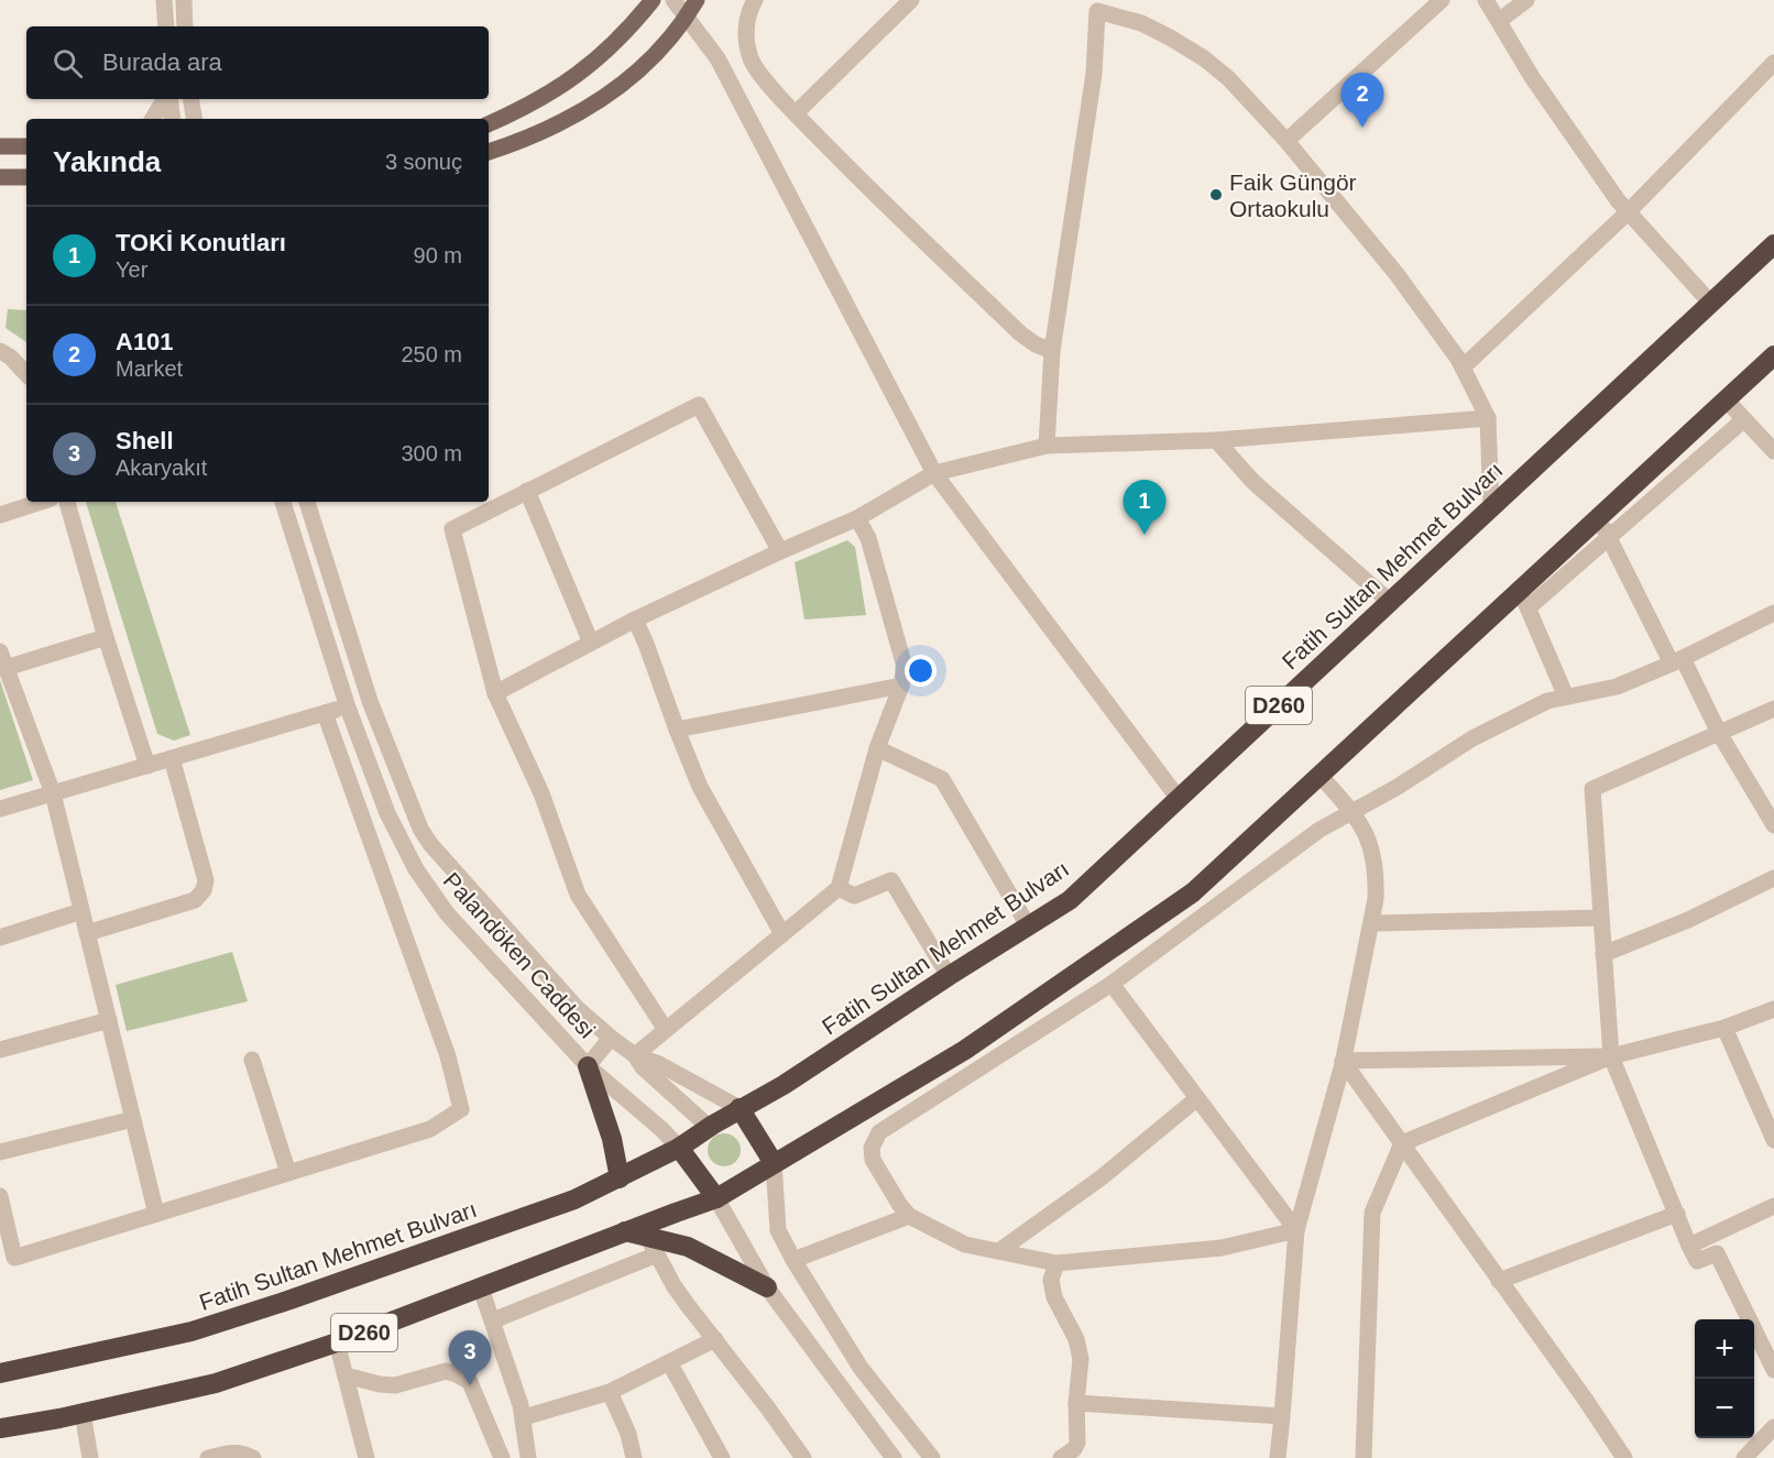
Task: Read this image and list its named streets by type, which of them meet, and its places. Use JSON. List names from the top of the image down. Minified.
{"streets":{"highway":["Fatih Sultan Mehmet Bulvarı","D260"],"street":["Palandöken Caddesi"]},"crossings":[["Fatih Sultan Mehmet Bulvarı","D260"],["Fatih Sultan Mehmet Bulvarı","Palandöken Caddesi"],["D260","Palandöken Caddesi"]],"places":["Faik Güngör Ortaokulu"],"page":{"search":"Burada ara","pins":["2","1","3"],"heading":["Yakında","3 sonuç"],"list":[{"mark":"1","name":"TOKİ Konutları","note":"Yer","value":"90 m"},{"mark":"2","name":"A101","note":"Market","value":"250 m"},{"mark":"3","name":"Shell","note":"Akaryakıt","value":"300 m"}],"map_buttons":["+","−"]}}
